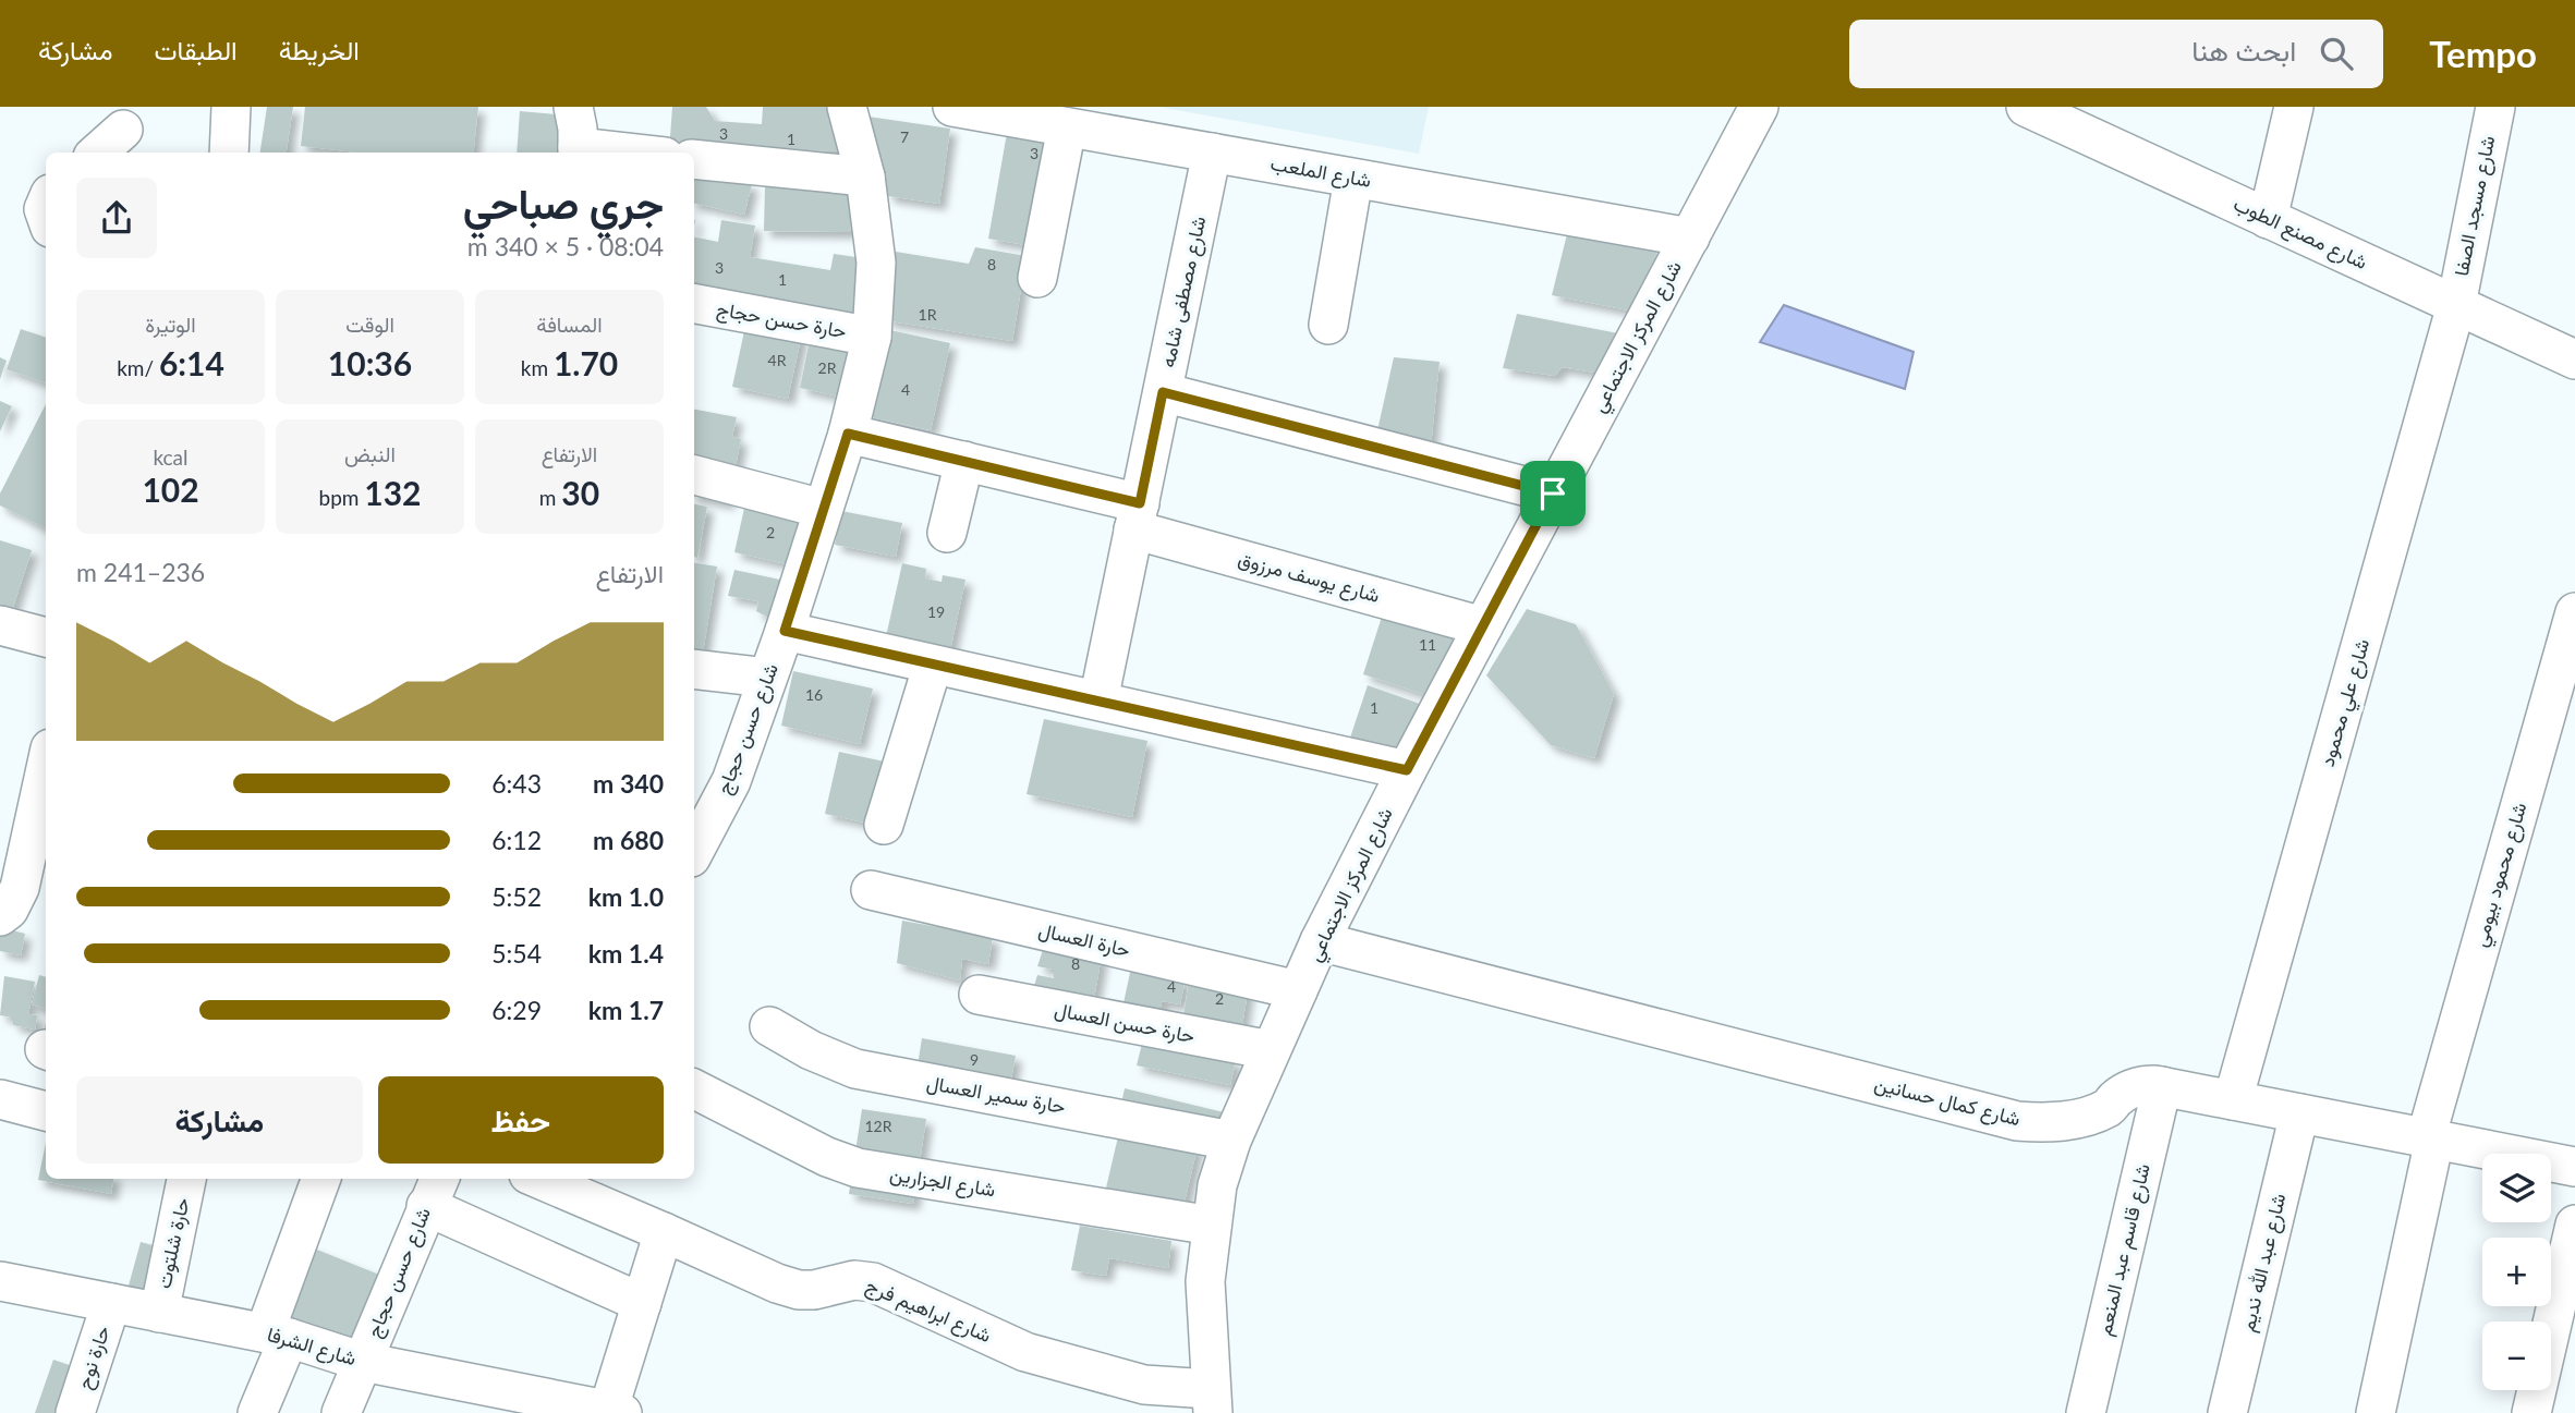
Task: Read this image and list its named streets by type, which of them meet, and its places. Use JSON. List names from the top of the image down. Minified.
{"streets":{"street":["شارع الملعب","شارع مسجد الصفا","شارع مصنع الطوب","شارع مصطفى شامه","حارة حسن حجاج","شارع المركز الاجتماعي","شارع يوسف مرزوق","شارع علي محمود","شارع حسن حجاج","شارع محمود بيومي","حارة العسال","حارة حسن العسال","حارة سمير العسال","شارع كمال حسانين","شارع الجزارين","حارة شلتوت","شارع قاسم عبد المنعم","شارع عبد الله نديم","شارع ابراهيم فرج","شارع الشرفا","حارة نوح"]},"crossings":[["شارع الملعب","شارع مصطفى شامه"],["شارع الملعب","شارع المركز الاجتماعي"],["شارع مسجد الصفا","شارع مصنع الطوب"],["شارع مسجد الصفا","شارع علي محمود"],["شارع مصنع الطوب","شارع علي محمود"],["شارع مصطفى شامه","شارع يوسف مرزوق"],["حارة حسن حجاج","شارع حسن حجاج"],["شارع المركز الاجتماعي","شارع يوسف مرزوق"],["شارع المركز الاجتماعي","حارة العسال"],["شارع المركز الاجتماعي","حارة حسن العسال"],["شارع المركز الاجتماعي","حارة سمير العسال"],["شارع المركز الاجتماعي","شارع كمال حسانين"],["شارع المركز الاجتماعي","شارع الجزارين"],["شارع المركز الاجتماعي","شارع ابراهيم فرج"],["شارع يوسف مرزوق","شارع حسن حجاج"],["شارع علي محمود","شارع كمال حسانين"],["شارع حسن حجاج","شارع الشرفا"],["شارع محمود بيومي","شارع كمال حسانين"],["شارع كمال حسانين","شارع قاسم عبد المنعم"],["شارع كمال حسانين","شارع عبد الله نديم"],["حارة شلتوت","شارع الشرفا"],["شارع الشرفا","حارة نوح"]],"house_numbers":["3","7","1","3","8","3","1","1R","4R","2R","4","2","19","11","16","1","8","4","2","9","12R"],"page":{"header":"Tempo","search":"ابحث هنا","nav":["الخريطة","الطبقات","مشاركة"],"heading":["جري صباحي","08:04 · 5 × 340 m"],"stats":[["المسافة","1.70 km"],["الوقت","10:36"],["الوتيرة","6:14 /km"],["الارتفاع","30 m"],["النبض","132 bpm"],["kcal","102"]],"chart":["الارتفاع","236–241 m"],"list":[{"name":"340 m","note":"6:43"},{"name":"680 m","note":"6:12"},{"name":"1.0 km","note":"5:52"},{"name":"1.4 km","note":"5:54"},{"name":"1.7 km","note":"6:29"}],"buttons":["حفظ","مشاركة"],"map_buttons":["+","−"]}}
